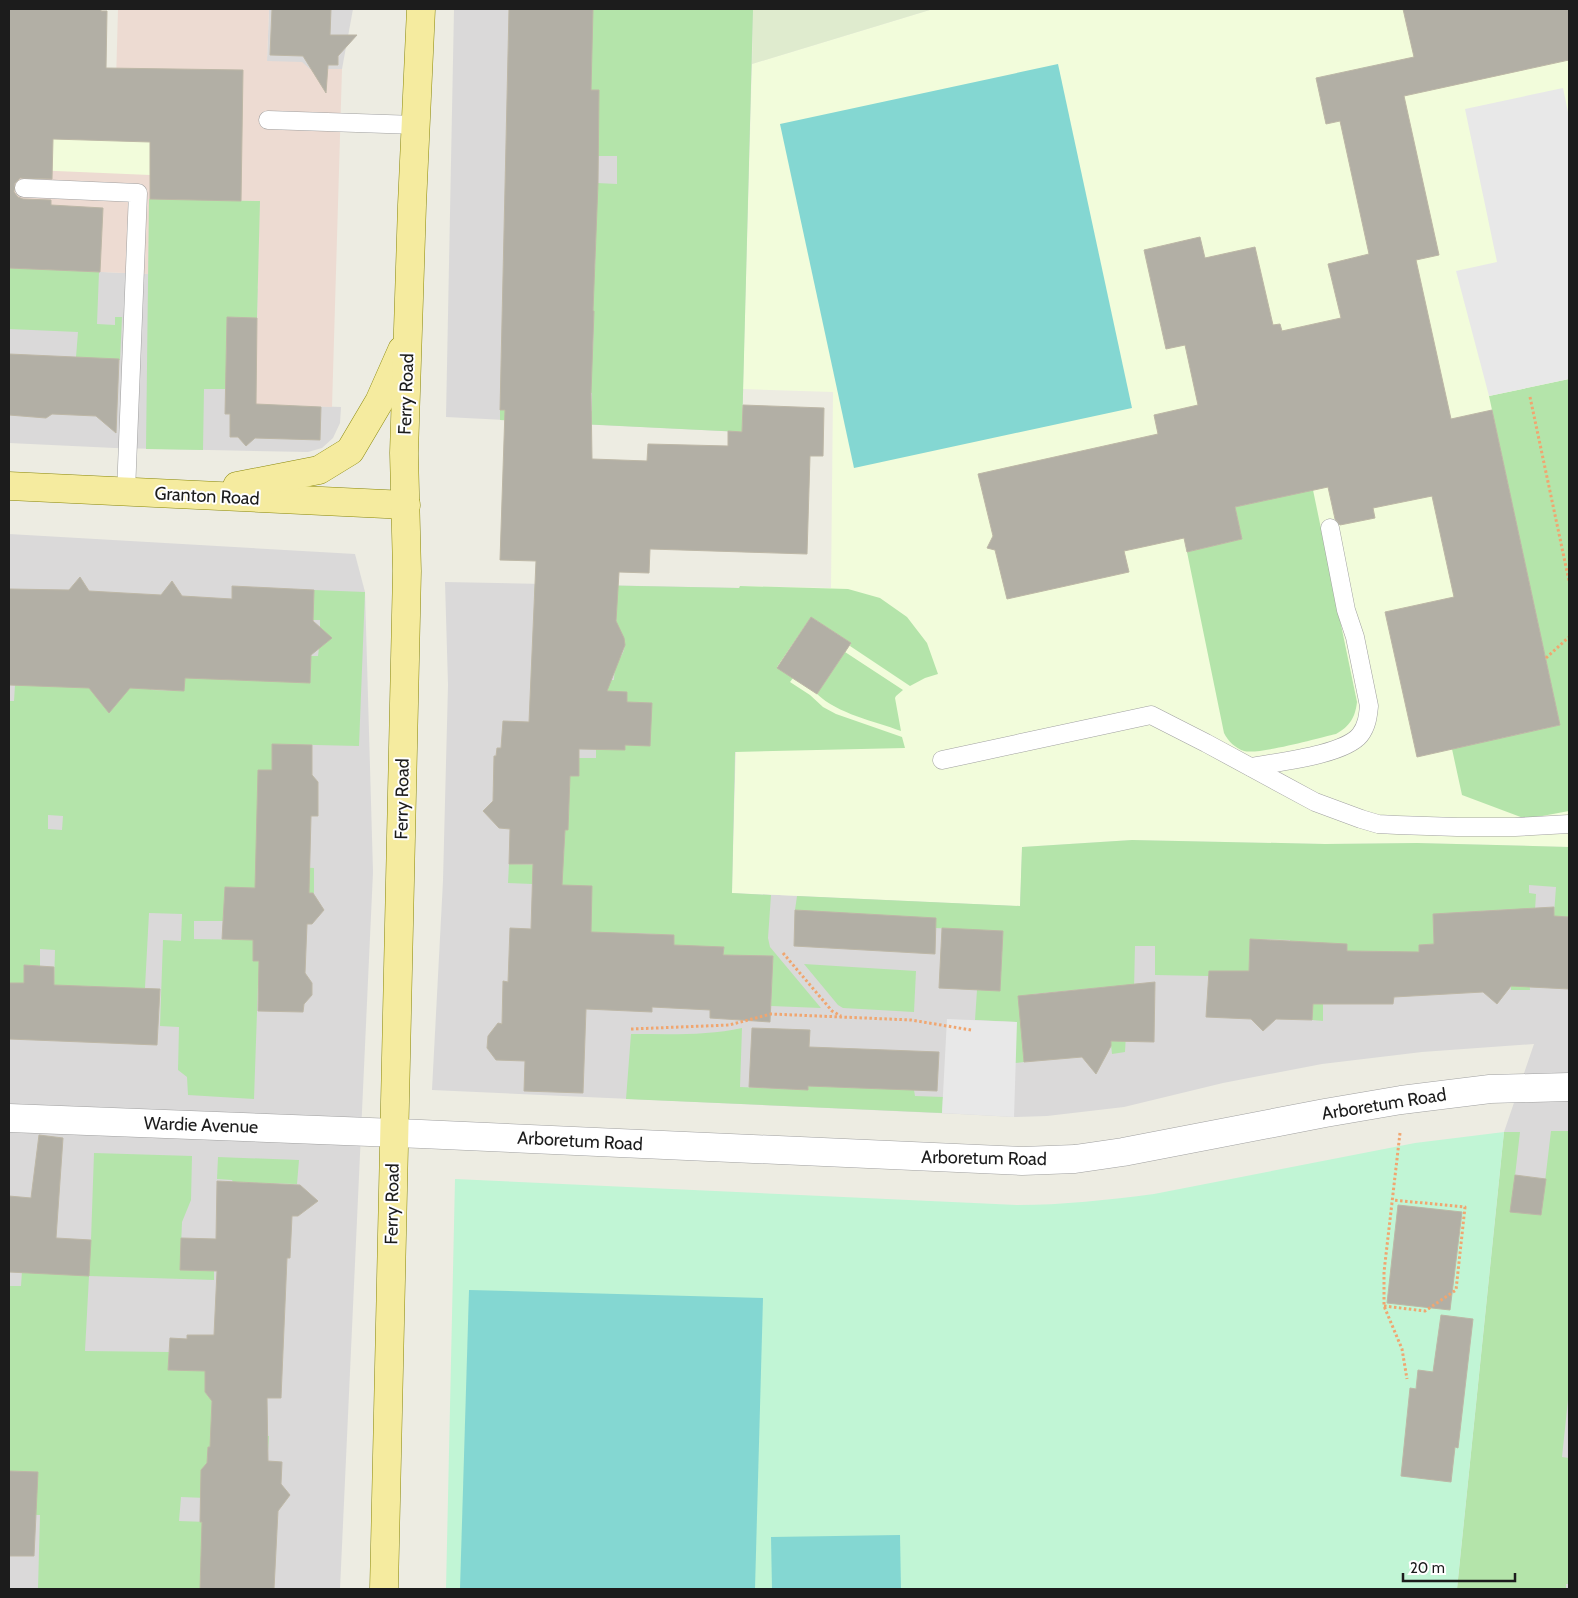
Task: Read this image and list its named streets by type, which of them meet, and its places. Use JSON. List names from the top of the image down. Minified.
{"streets":{"main road":["Ferry Road","Granton Road"],"street":["Arboretum Road","Wardie Avenue"]},"crossings":[["Ferry Road","Granton Road"],["Ferry Road","Arboretum Road"],["Ferry Road","Wardie Avenue"],["Arboretum Road","Wardie Avenue"]],"scale_bar":"20 m"}
